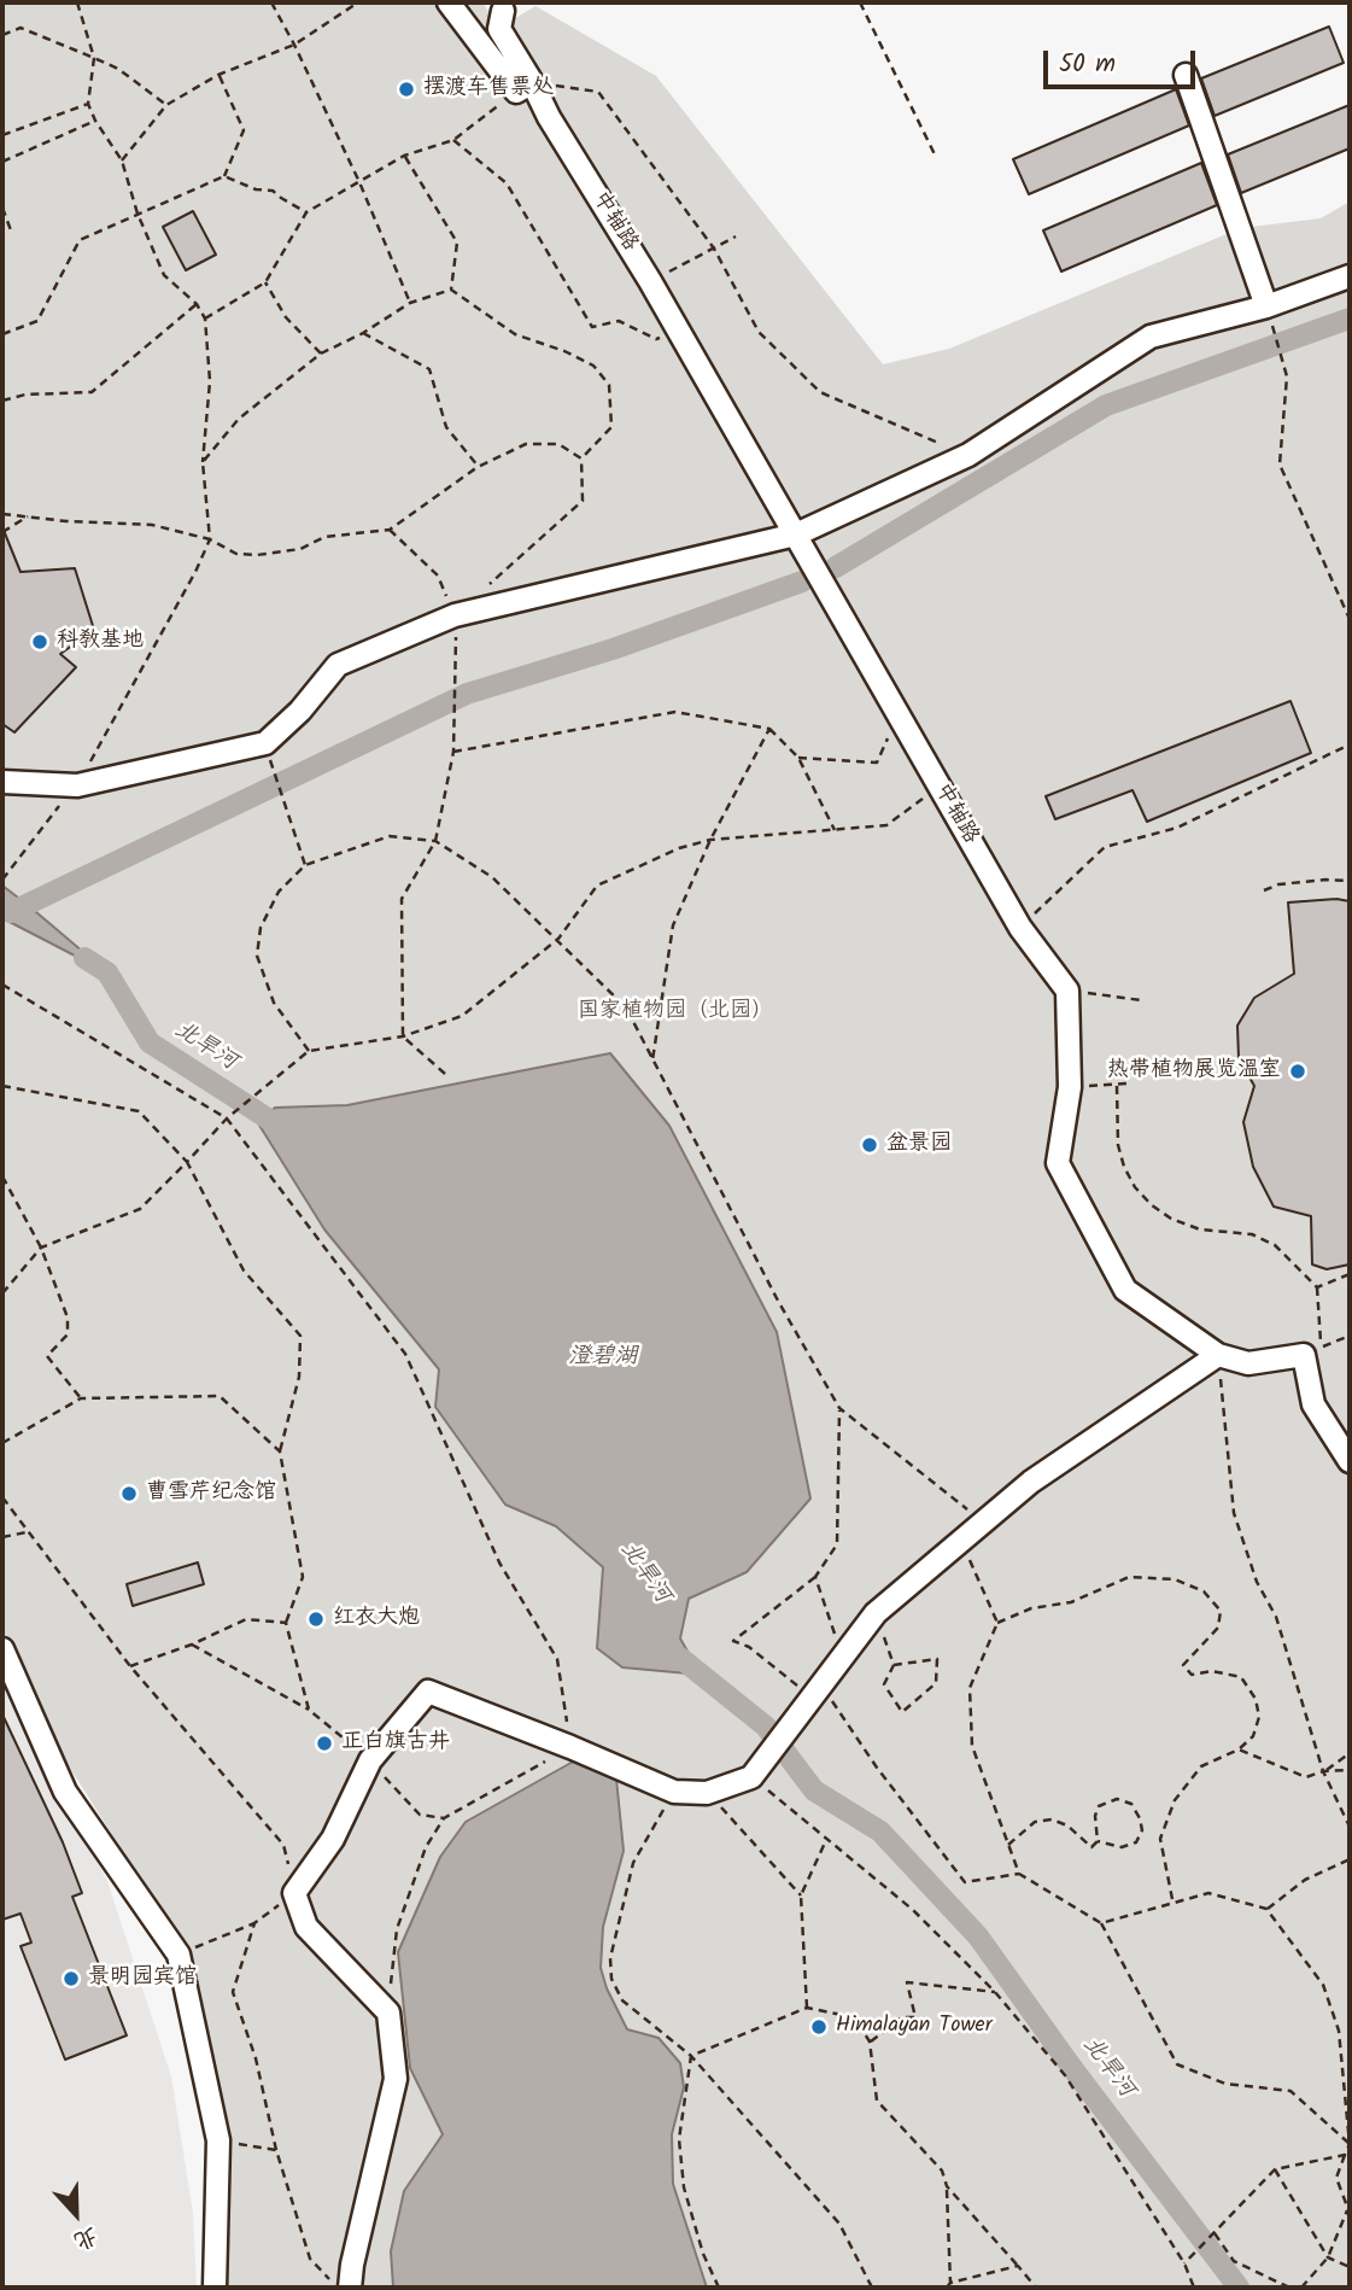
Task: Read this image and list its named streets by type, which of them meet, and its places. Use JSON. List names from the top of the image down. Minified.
{"streets":{"street":["中轴路"]},"water":["北旱河","澄碧湖"],"parks":["国家植物园（北园）"],"places":["摆渡车售票处","科教基地","热带植物展览温室","盆景园","曹雪芹纪念馆","红衣大炮","正白旗古井","景明园宾馆","Himalayan Tower"],"scale_bar":"50 m","north":"bottom"}
